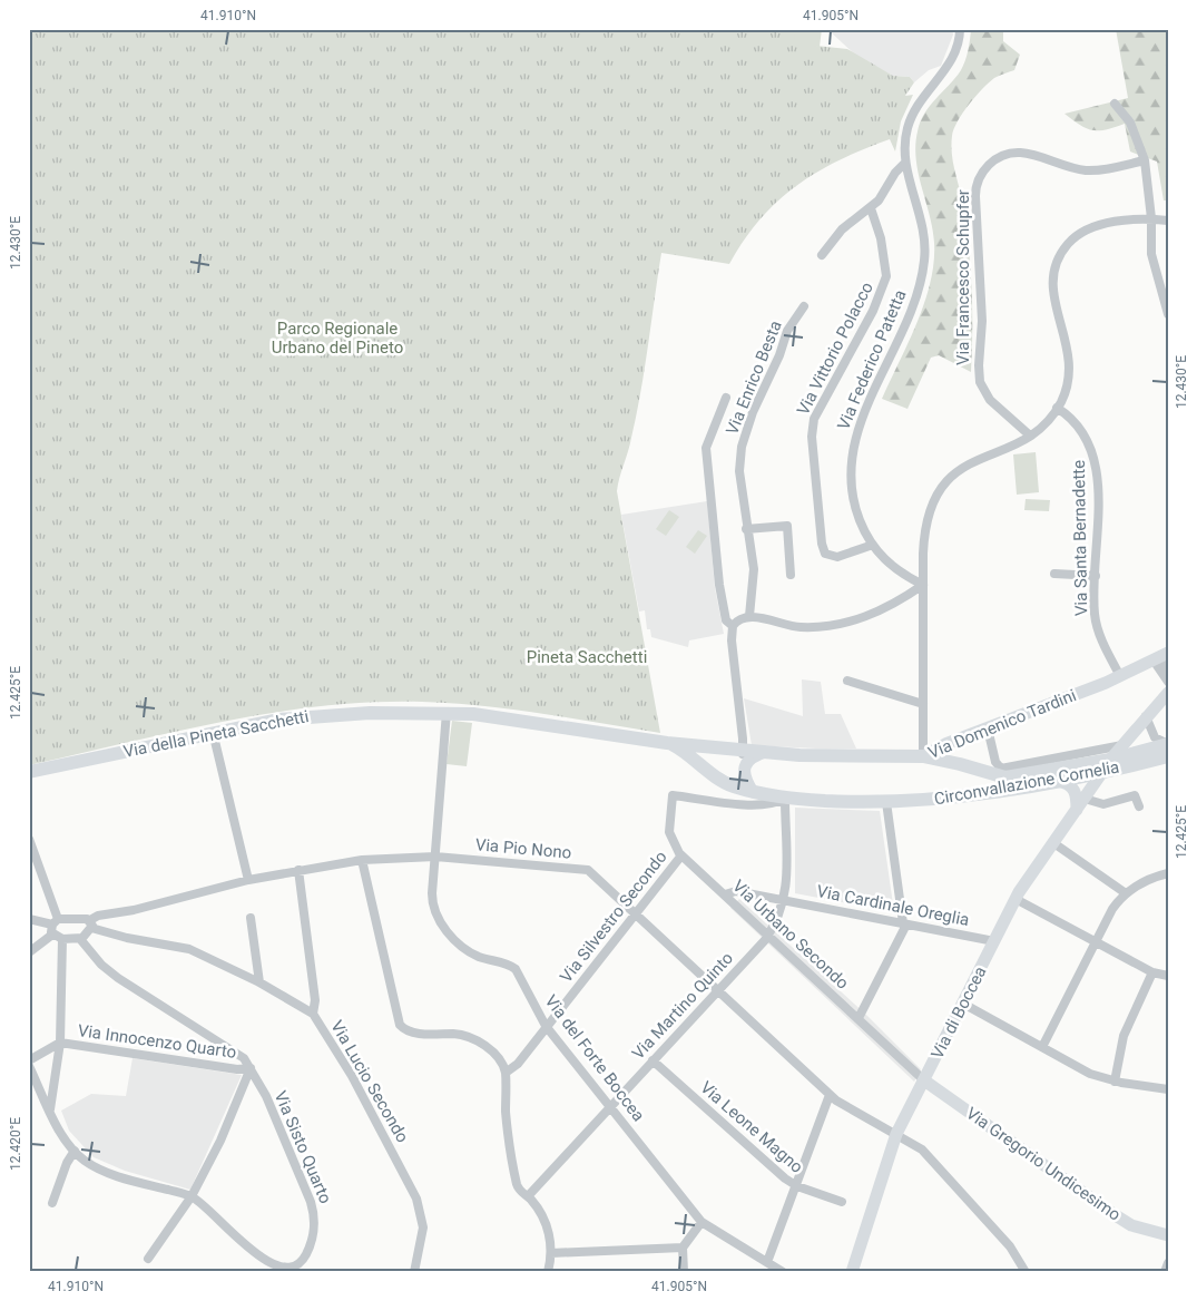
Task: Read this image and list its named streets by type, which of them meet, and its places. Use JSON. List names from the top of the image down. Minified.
{"streets":{"main road":["Via Domenico Tardini","Via della Pineta Sacchetti","Circonvallazione Cornelia"],"street":["Via Francesco Schupfer","Via Vittorio Polacco","Via Federico Patetta","Via Enrico Besta","Via Santa Bernadette","Via Pio Nono","Via Cardinale Oreglia","Via Silvestro Secondo","Via Urbano Secondo","Via Martino Quinto","Via di Boccea","Via Innocenzo Quarto","Via del Forte Boccea","Via Lucio Secondo","Via Leone Magno","Via Sisto Quarto","Via Gregorio Undicesimo"]},"crossings":[["Via Vittorio Polacco","Via Federico Patetta"],["Via Santa Bernadette","Via Domenico Tardini"],["Via Domenico Tardini","Via della Pineta Sacchetti"],["Via Domenico Tardini","Circonvallazione Cornelia"],["Via della Pineta Sacchetti","Circonvallazione Cornelia"],["Via della Pineta Sacchetti","Via del Forte Boccea"],["Circonvallazione Cornelia","Via Urbano Secondo"],["Circonvallazione Cornelia","Via di Boccea"],["Via Pio Nono","Via Silvestro Secondo"],["Via Pio Nono","Via Martino Quinto"],["Via Pio Nono","Via di Boccea"],["Via Pio Nono","Via del Forte Boccea"],["Via Pio Nono","Via Lucio Secondo"],["Via Cardinale Oreglia","Via Urbano Secondo"],["Via Cardinale Oreglia","Via Martino Quinto"],["Via Cardinale Oreglia","Via di Boccea"],["Via Silvestro Secondo","Via Urbano Secondo"],["Via Silvestro Secondo","Via del Forte Boccea"],["Via Urbano Secondo","Via Martino Quinto"],["Via Urbano Secondo","Via di Boccea"],["Via Urbano Secondo","Via Gregorio Undicesimo"],["Via Martino Quinto","Via del Forte Boccea"],["Via Martino Quinto","Via Leone Magno"],["Via di Boccea","Via Gregorio Undicesimo"],["Via Innocenzo Quarto","Via Sisto Quarto"]],"parks":["Parco Regionale Urbano del Pineto","Pineta Sacchetti"],"coordinates":["41.910°N","41.905°N","12.430°E","12.425°E","12.420°E"]}
